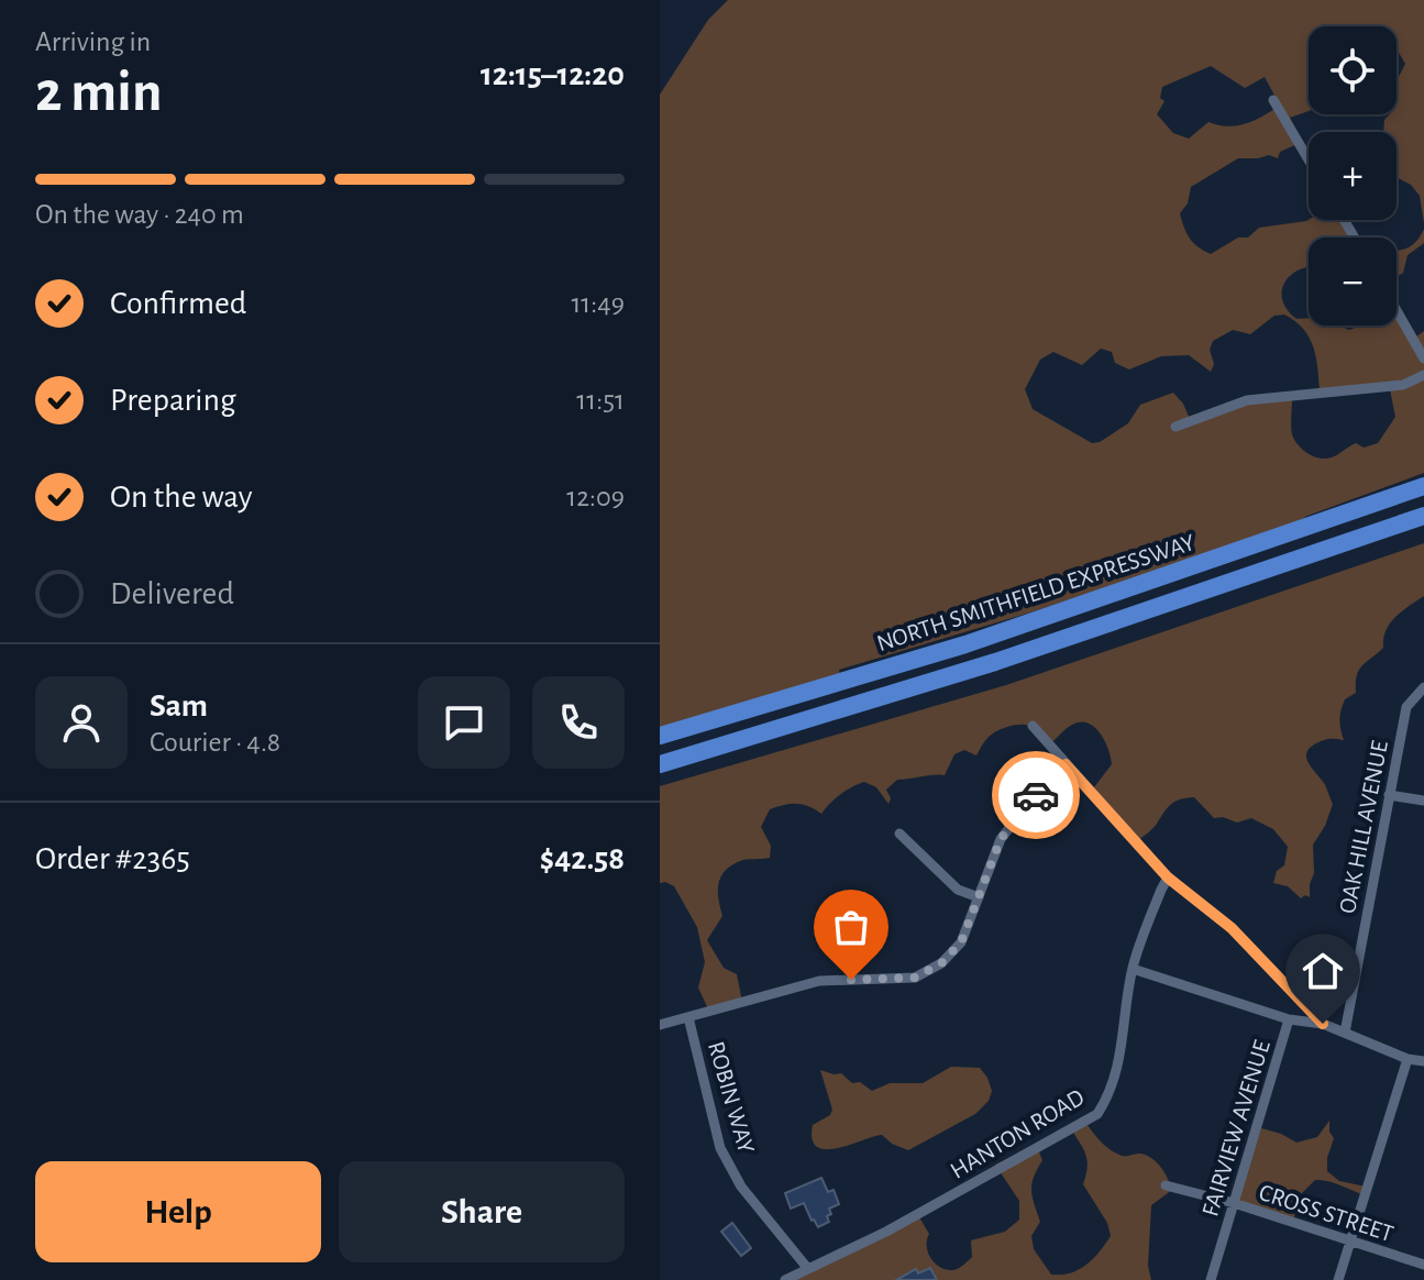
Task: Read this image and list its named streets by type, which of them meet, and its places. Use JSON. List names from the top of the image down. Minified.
{"streets":{"highway":["NORTH SMITHFIELD EXPRESSWAY"],"street":["OAK HILL AVENUE","ROBIN WAY","FAIRVIEW AVENUE","HANTON ROAD","CROSS STREET"]},"crossings":[["ROBIN WAY","HANTON ROAD"],["FAIRVIEW AVENUE","CROSS STREET"]],"page":{"heading":["2 min","Arriving in","12:15–12:20"],"panel":["Sam","Courier · 4.8","Order #2365","$42.58"],"map_buttons":["+","−"],"bar":"On the way · 240 m","list":[["Confirmed","11:49"],["Preparing","11:51"],["On the way","12:09"],"Delivered"],"buttons":["Help","Share"]}}
